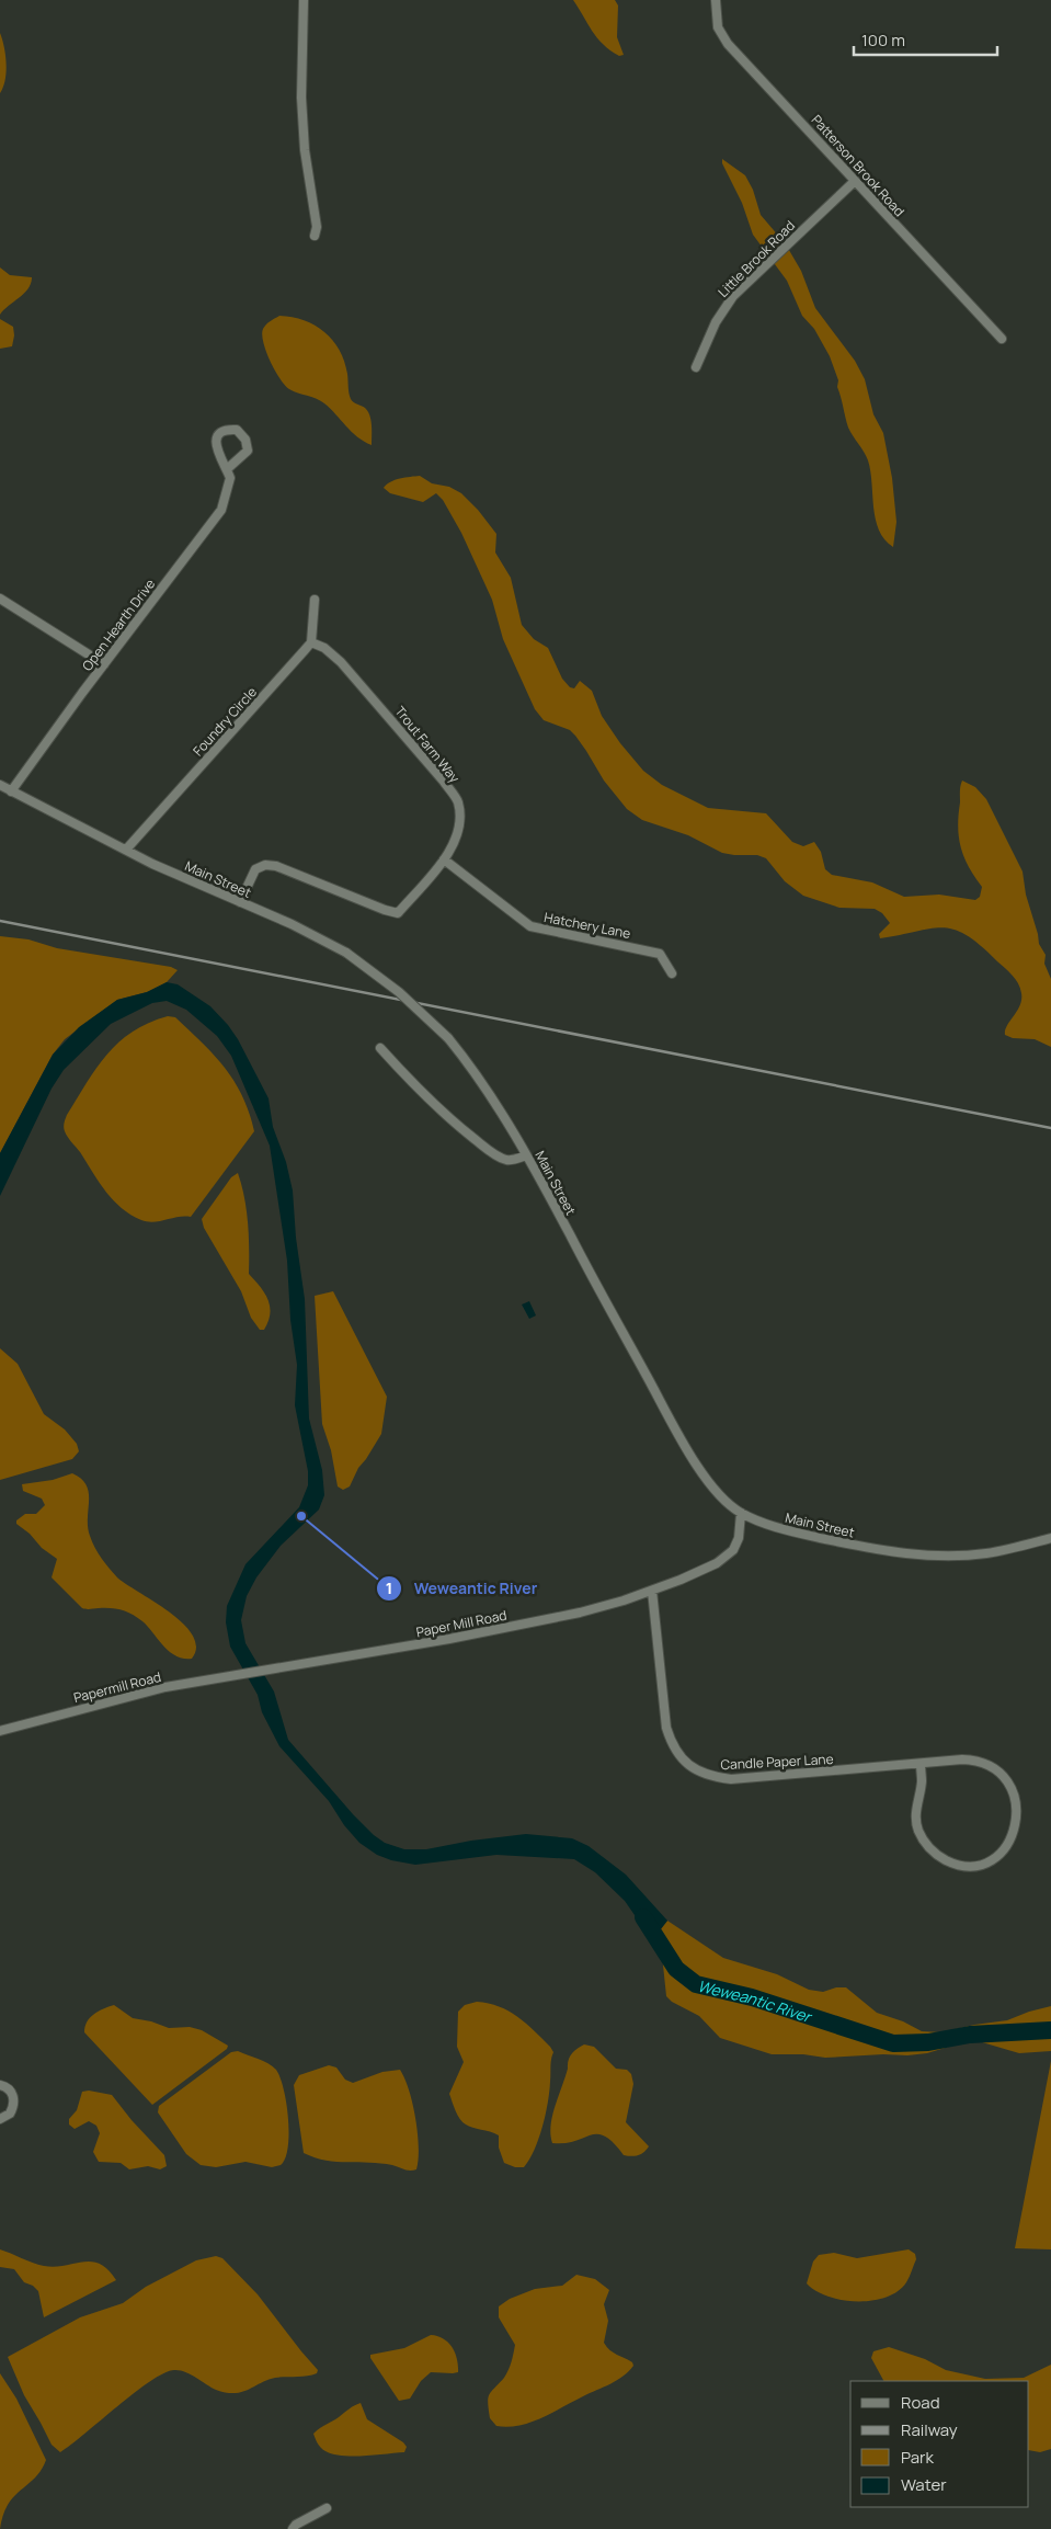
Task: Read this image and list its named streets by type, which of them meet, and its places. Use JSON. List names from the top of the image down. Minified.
{"streets":{"street":["Patterson Brook Road","Little Brook Road","Open Hearth Drive","Foundry Circle","Trout Farm Way","Main Street","Hatchery Lane","Paper Mill Road","Papermill Road","Candle Paper Lane"]},"crossings":[["Patterson Brook Road","Little Brook Road"],["Open Hearth Drive","Main Street"],["Foundry Circle","Trout Farm Way"],["Foundry Circle","Main Street"],["Trout Farm Way","Main Street"],["Trout Farm Way","Hatchery Lane"],["Main Street","Paper Mill Road"],["Paper Mill Road","Papermill Road"],["Paper Mill Road","Candle Paper Lane"]],"water":["Weweantic River"],"places":["Weweantic River"],"legend":["Road","Railway","Park","Water"],"scale_bar":"100 m"}
